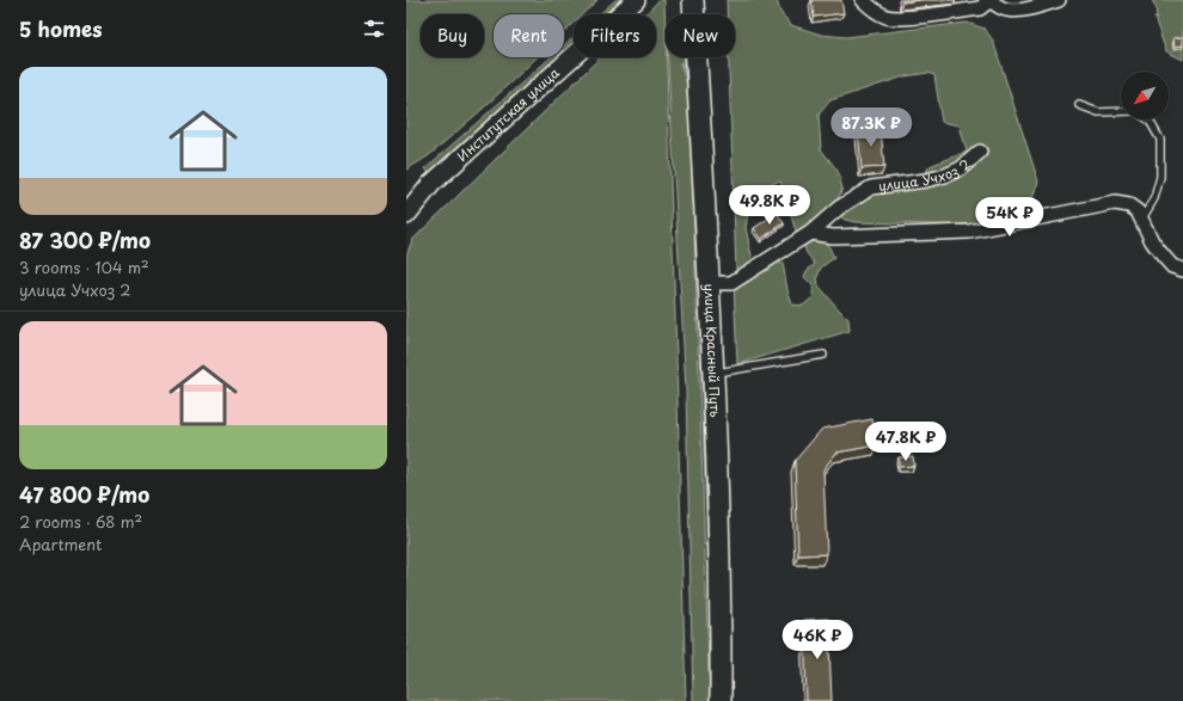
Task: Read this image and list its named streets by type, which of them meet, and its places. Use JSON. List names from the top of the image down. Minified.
{"streets":{"main road":["улица Красный Путь"],"street":["Институтская улица","улица Учхоз 2"]},"crossings":[["улица Учхоз 2","улица Красный Путь"]],"north":"bottom left","page":{"heading":"5 homes","chip":["Buy","Rent","Filters","New"],"list":[{"name":"87 300 ₽/mo","note":"3 rooms · 104 m² · улица Учхоз 2"},{"name":"47 800 ₽/mo","note":"2 rooms · 68 m² · Apartment"}],"price":["87.3K ₽","49.8K ₽","54K ₽","47.8K ₽","46K ₽"]}}
